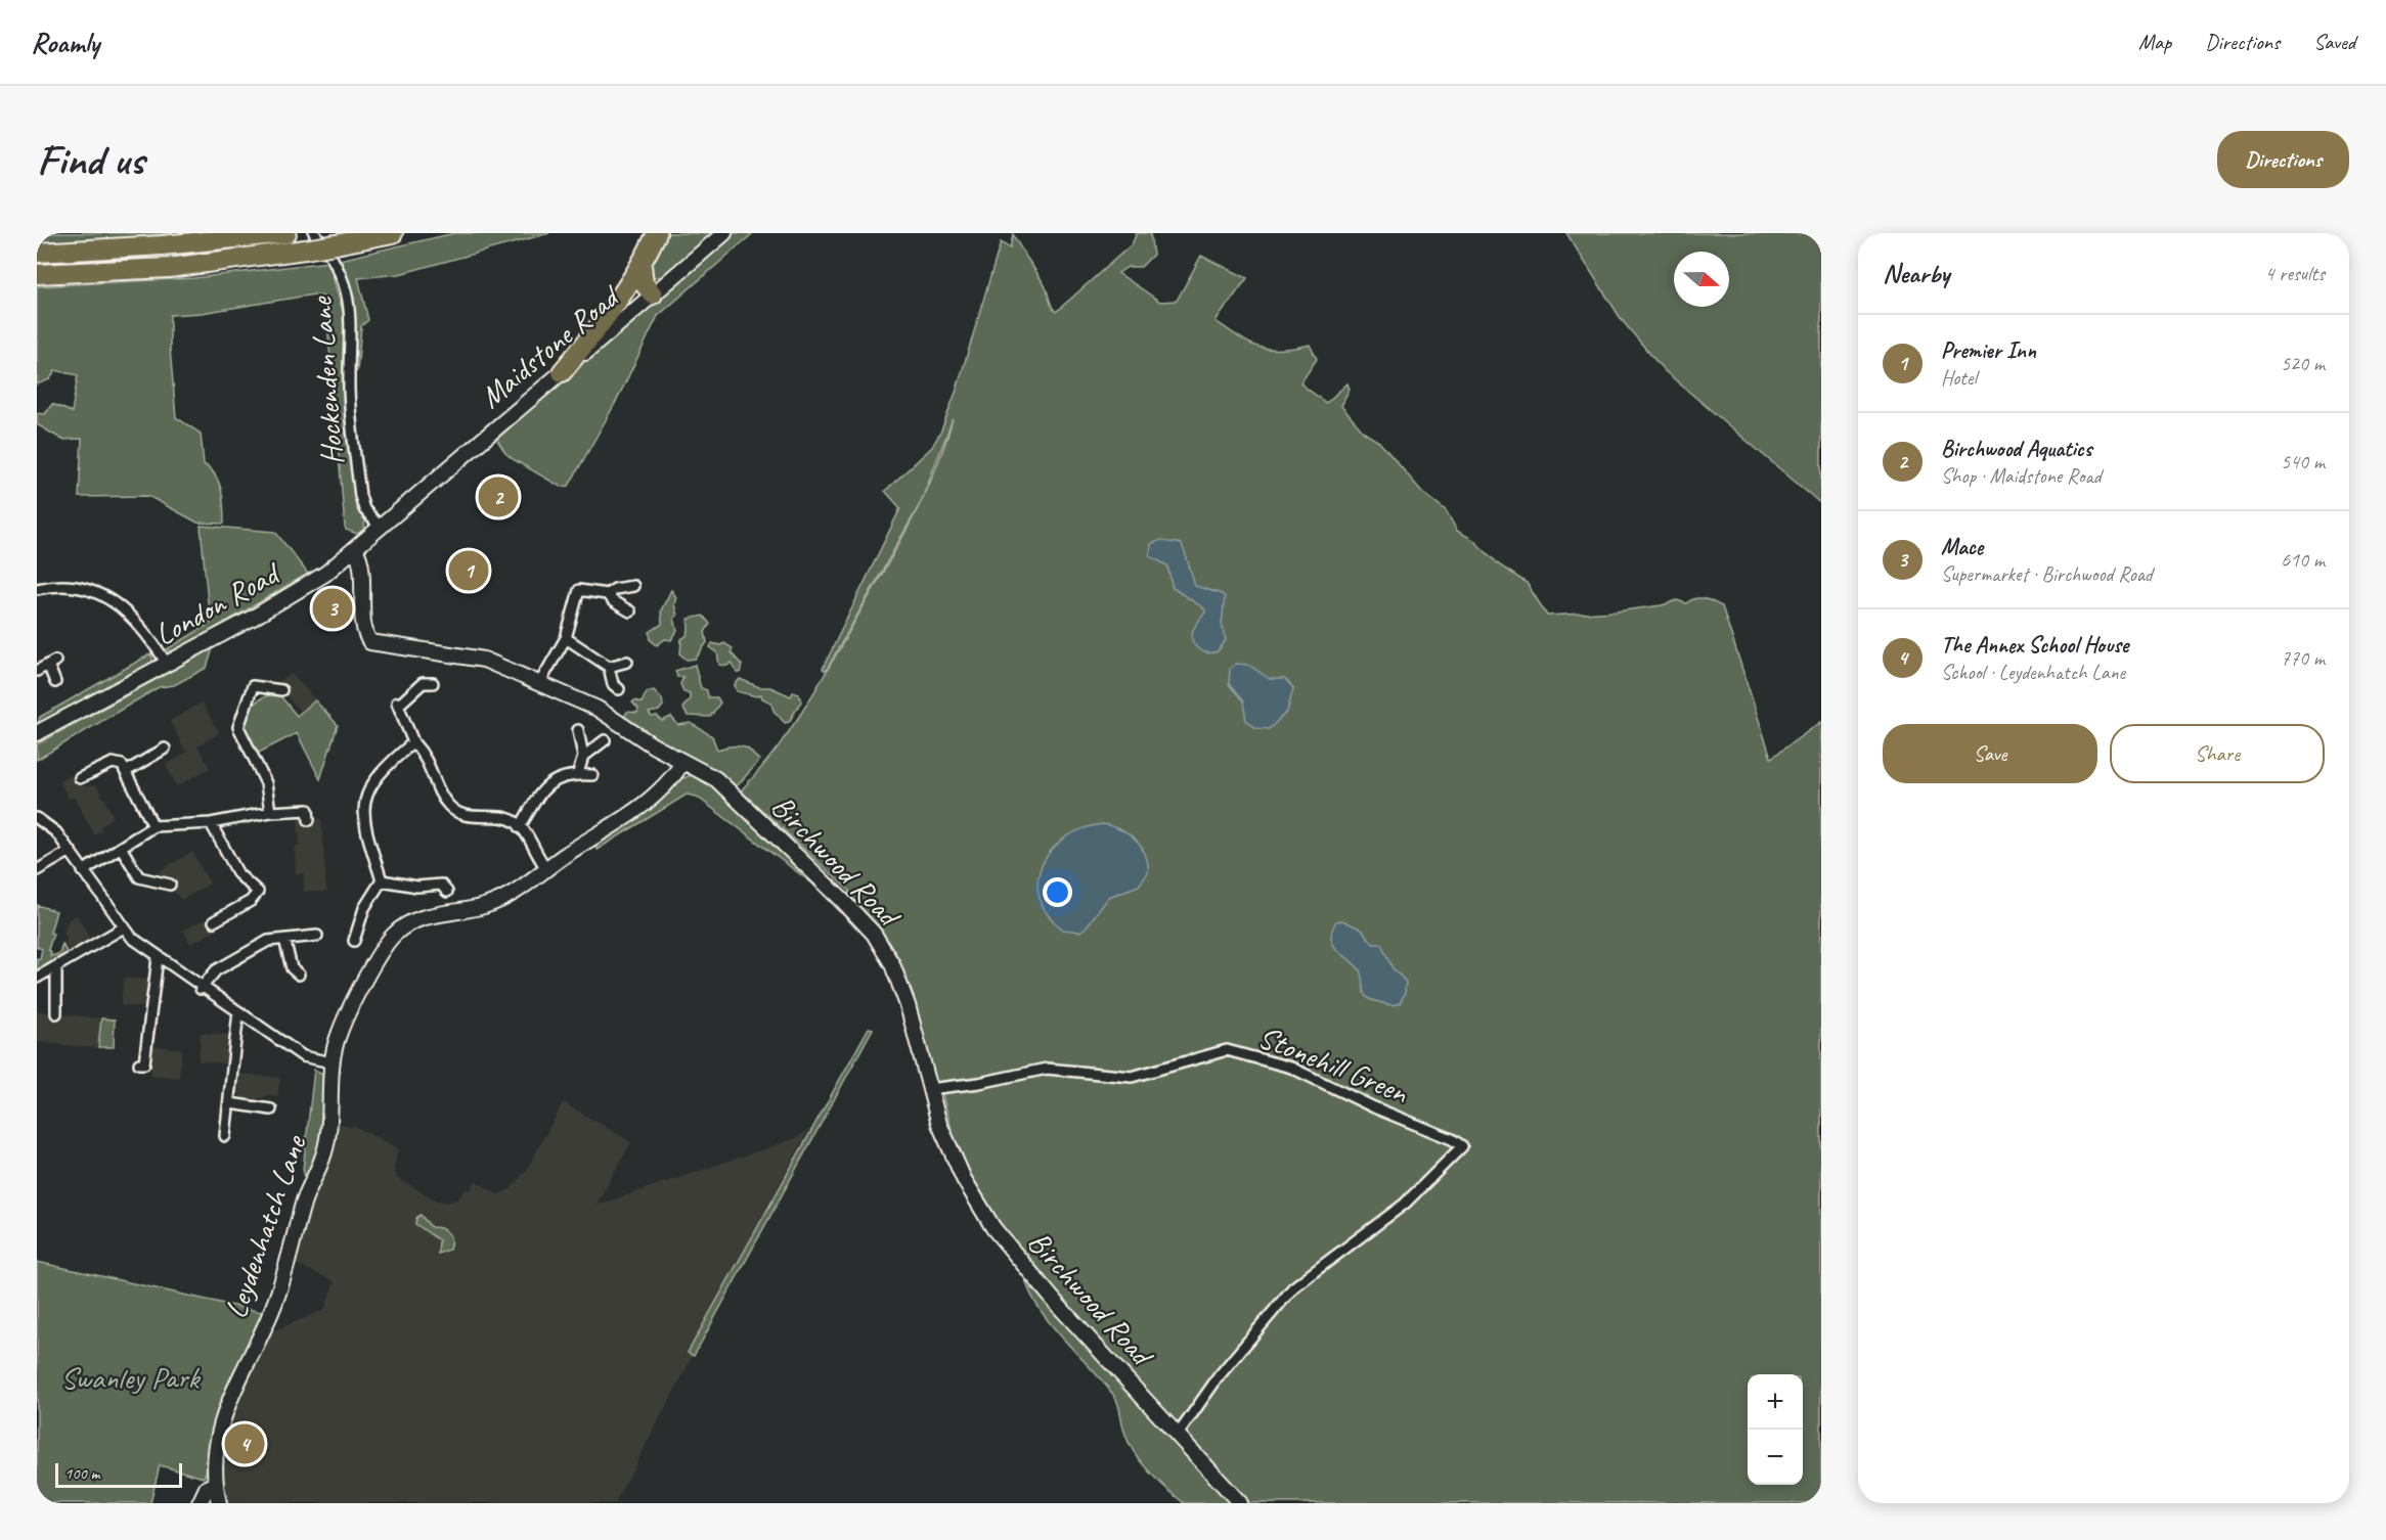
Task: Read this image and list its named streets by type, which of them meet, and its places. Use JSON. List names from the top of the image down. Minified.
{"streets":{"street":["Maidstone Road","Hockenden Lane","London Road","Birchwood Road","Stonehill Green","Leydenhatch Lane"]},"crossings":[["Maidstone Road","London Road"],["Hockenden Lane","London Road"],["London Road","Birchwood Road"],["Birchwood Road","Stonehill Green"],["Birchwood Road","Leydenhatch Lane"]],"parks":["Swanley Park"],"scale_bar":"100 m","north":"right","page":{"header":"Roamly","nav":["Map","Directions","Saved"],"buttons":["Directions",["Save","Share"]],"title":"Find us","heading":["Nearby","4 results"],"list":[{"mark":"1","name":"Premier Inn","note":"Hotel","value":"520 m"},{"mark":"2","name":"Birchwood Aquatics","note":"Shop · Maidstone Road","value":"540 m"},{"mark":"3","name":"Mace","note":"Supermarket · Birchwood Road","value":"610 m"},{"mark":"4","name":"The Annex School House","note":"School · Leydenhatch Lane","value":"770 m"}],"pins":["2","1","3","4"],"map_buttons":["+","−"],"scale":"100 m"}}
